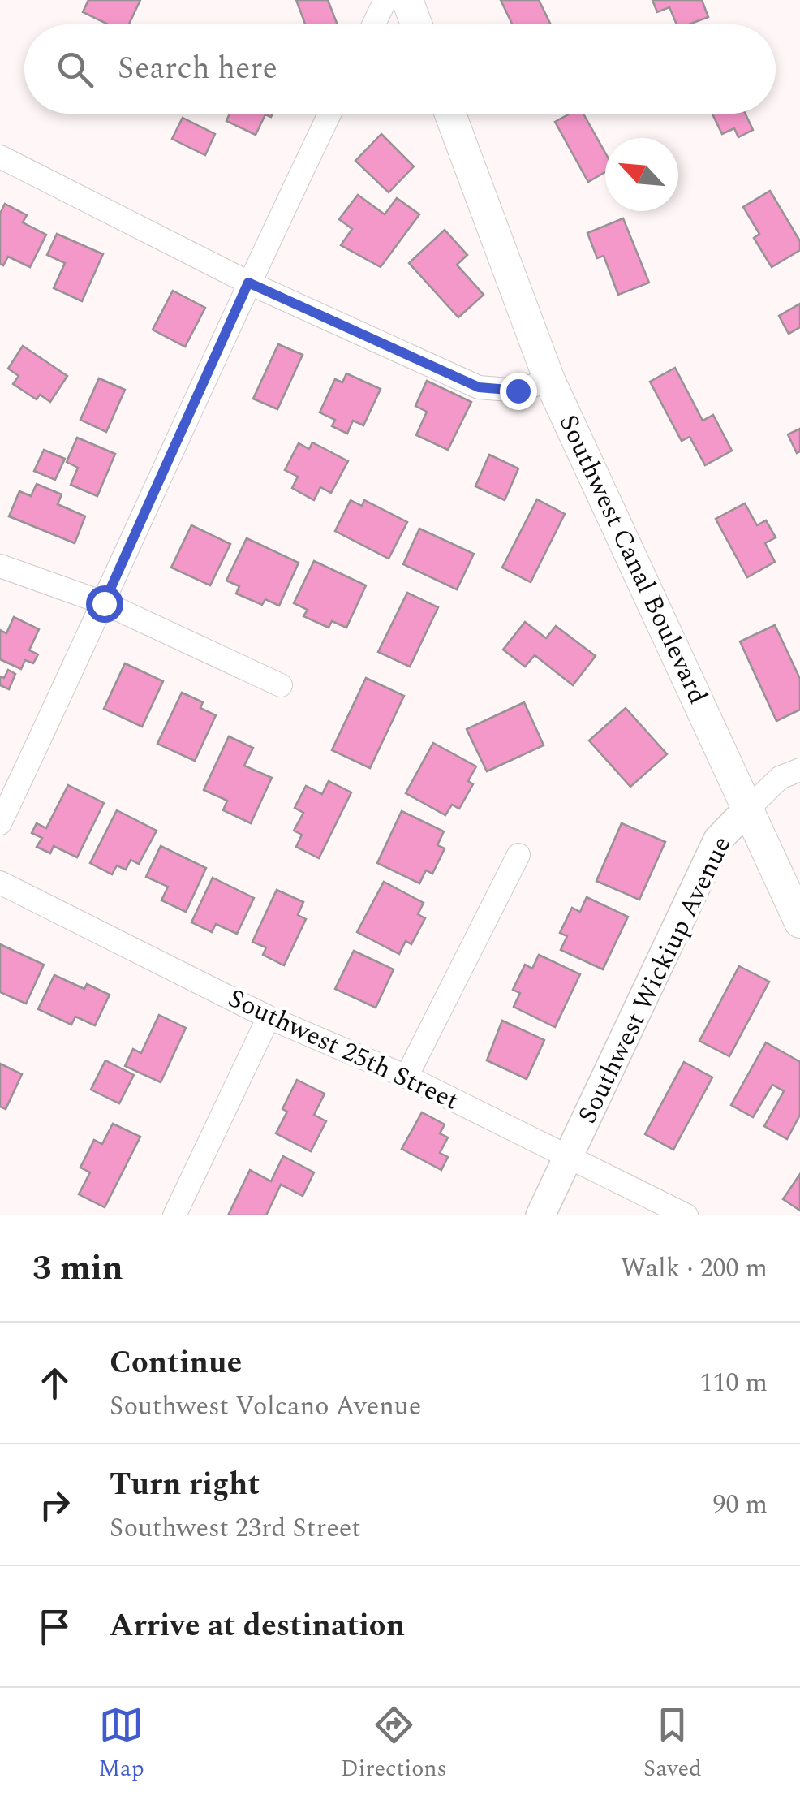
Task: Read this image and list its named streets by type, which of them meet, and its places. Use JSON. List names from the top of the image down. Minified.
{"streets":{"main road":["Southwest Canal Boulevard"],"street":["Southwest Wickiup Avenue","Southwest 25th Street"]},"crossings":[["Southwest Canal Boulevard","Southwest Wickiup Avenue"],["Southwest Wickiup Avenue","Southwest 25th Street"]],"north":"top left","page":{"search":"Search here","heading":["3 min","Walk · 200 m"],"list":[["Continue","Southwest Volcano Avenue","110 m"],["Turn right","Southwest 23rd Street","90 m"],"Arrive at destination"],"nav":["Map","Directions","Saved"]}}
